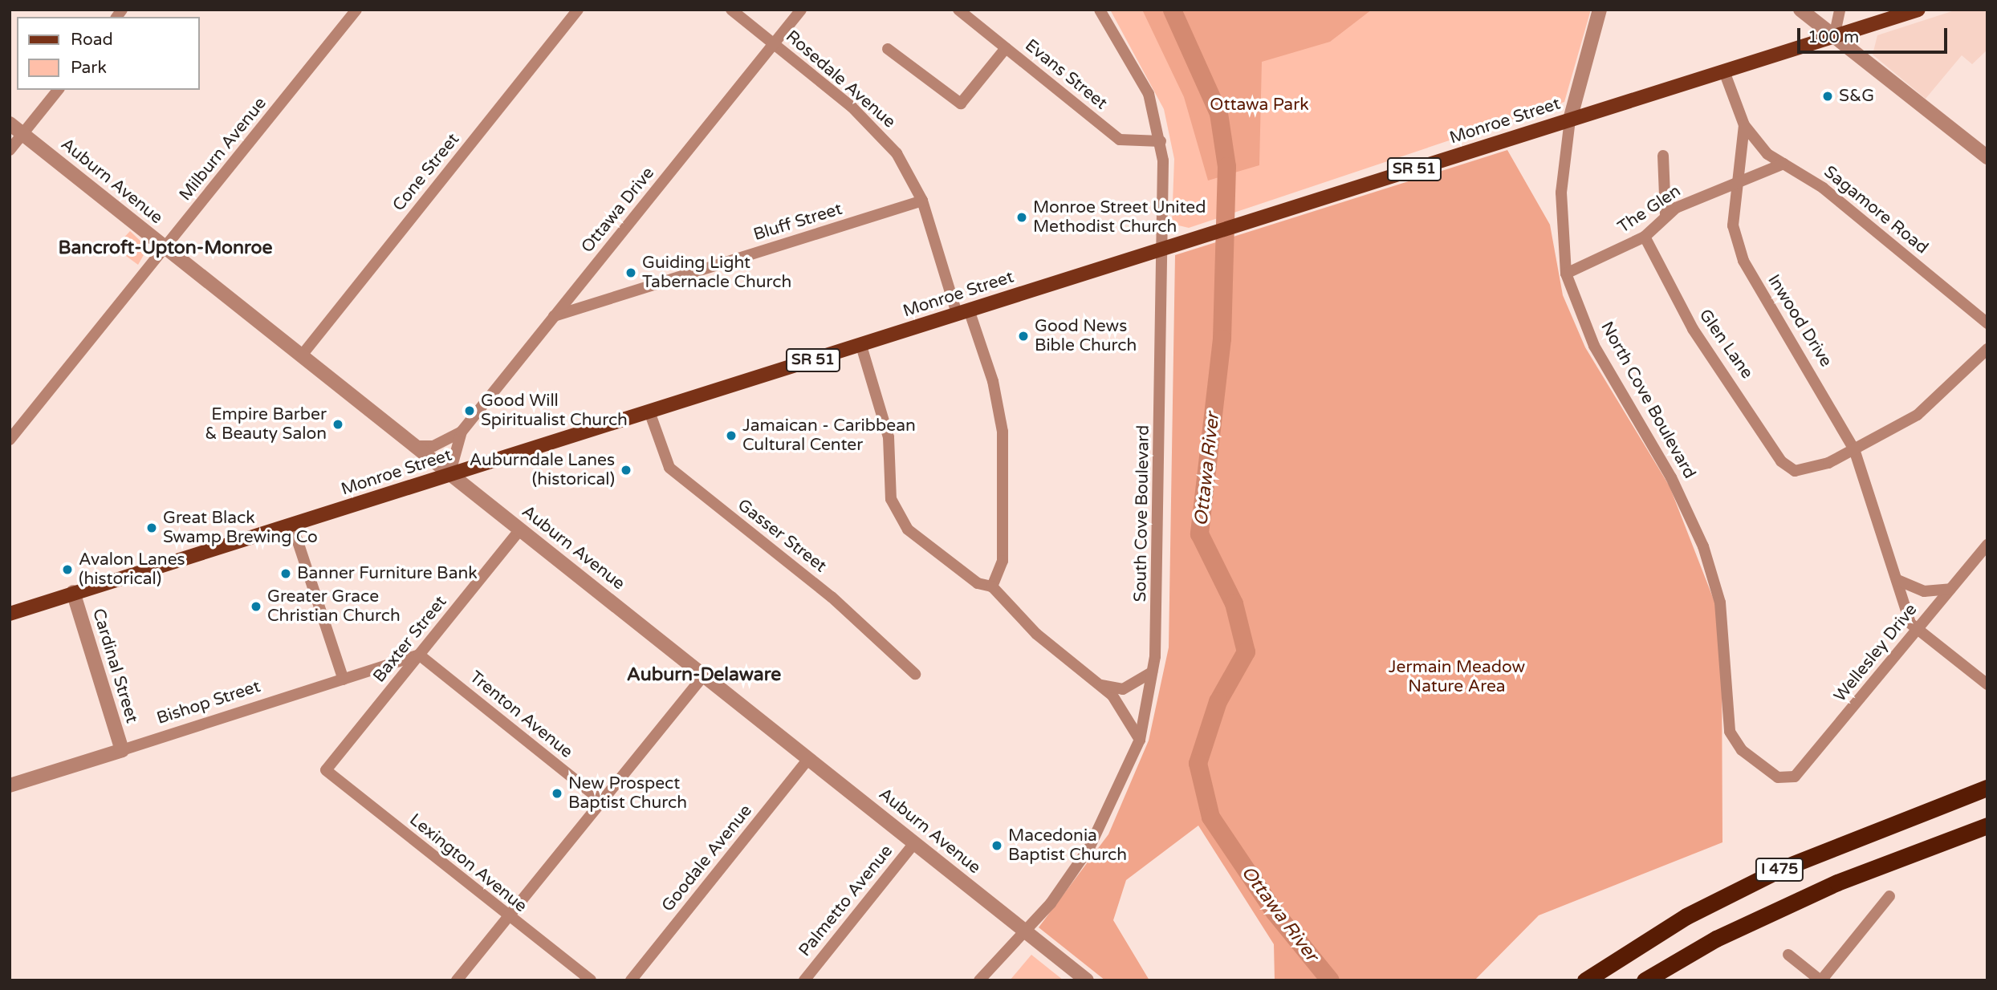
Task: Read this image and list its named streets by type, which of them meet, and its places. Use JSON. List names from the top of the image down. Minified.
{"streets":{"highway":["I 475"],"main road":["Monroe Street","SR 51"],"street":["Evans Street","Rosedale Avenue","Milburn Avenue","Cone Street","Auburn Avenue","The Glen","Ottawa Drive","Sagamore Road","Bluff Street","Inwood Drive","Glen Lane","North Cove Boulevard","South Cove Boulevard","Gasser Street","Baxter Street","Wellesley Drive","Cardinal Street","Bishop Street","Trenton Avenue","Goodale Avenue","Lexington Avenue","Palmetto Avenue"]},"crossings":[["Evans Street","South Cove Boulevard"],["Rosedale Avenue","Monroe Street"],["Rosedale Avenue","Ottawa Drive"],["Rosedale Avenue","Bluff Street"],["Monroe Street","Auburn Avenue"],["Monroe Street","Ottawa Drive"],["Monroe Street","Inwood Drive"],["Monroe Street","North Cove Boulevard"],["Monroe Street","South Cove Boulevard"],["Monroe Street","Gasser Street"],["Monroe Street","Cardinal Street"],["Milburn Avenue","Auburn Avenue"],["Cone Street","Auburn Avenue"],["Auburn Avenue","Ottawa Drive"],["Auburn Avenue","South Cove Boulevard"],["Auburn Avenue","Baxter Street"],["Auburn Avenue","Goodale Avenue"],["Auburn Avenue","Palmetto Avenue"],["The Glen","Sagamore Road"],["The Glen","Inwood Drive"],["The Glen","Glen Lane"],["The Glen","North Cove Boulevard"],["Ottawa Drive","Bluff Street"],["Sagamore Road","Inwood Drive"],["Inwood Drive","Glen Lane"],["Inwood Drive","Wellesley Drive"],["North Cove Boulevard","Wellesley Drive"],["Baxter Street","Bishop Street"],["Baxter Street","Trenton Avenue"],["Baxter Street","Lexington Avenue"],["Cardinal Street","Bishop Street"],["Bishop Street","Trenton Avenue"]],"districts":["Bancroft-Upton-Monroe","Auburn-Delaware"],"water":["Ottawa River"],"parks":["Ottawa Park","Jermain Meadow Nature Area"],"places":["S&G","Monroe Street United Methodist Church","Guiding Light Tabernacle Church","Good News Bible Church","Good Will Spiritualist Church","Empire Barber & Beauty Salon","Jamaican - Caribbean Cultural Center","Auburndale Lanes (historical)","Great Black Swamp Brewing Co","Avalon Lanes (historical)","Banner Furniture Bank","Greater Grace Christian Church","New Prospect Baptist Church","Macedonia Baptist Church"],"legend":["Road","Park"],"scale_bar":"100 m"}
